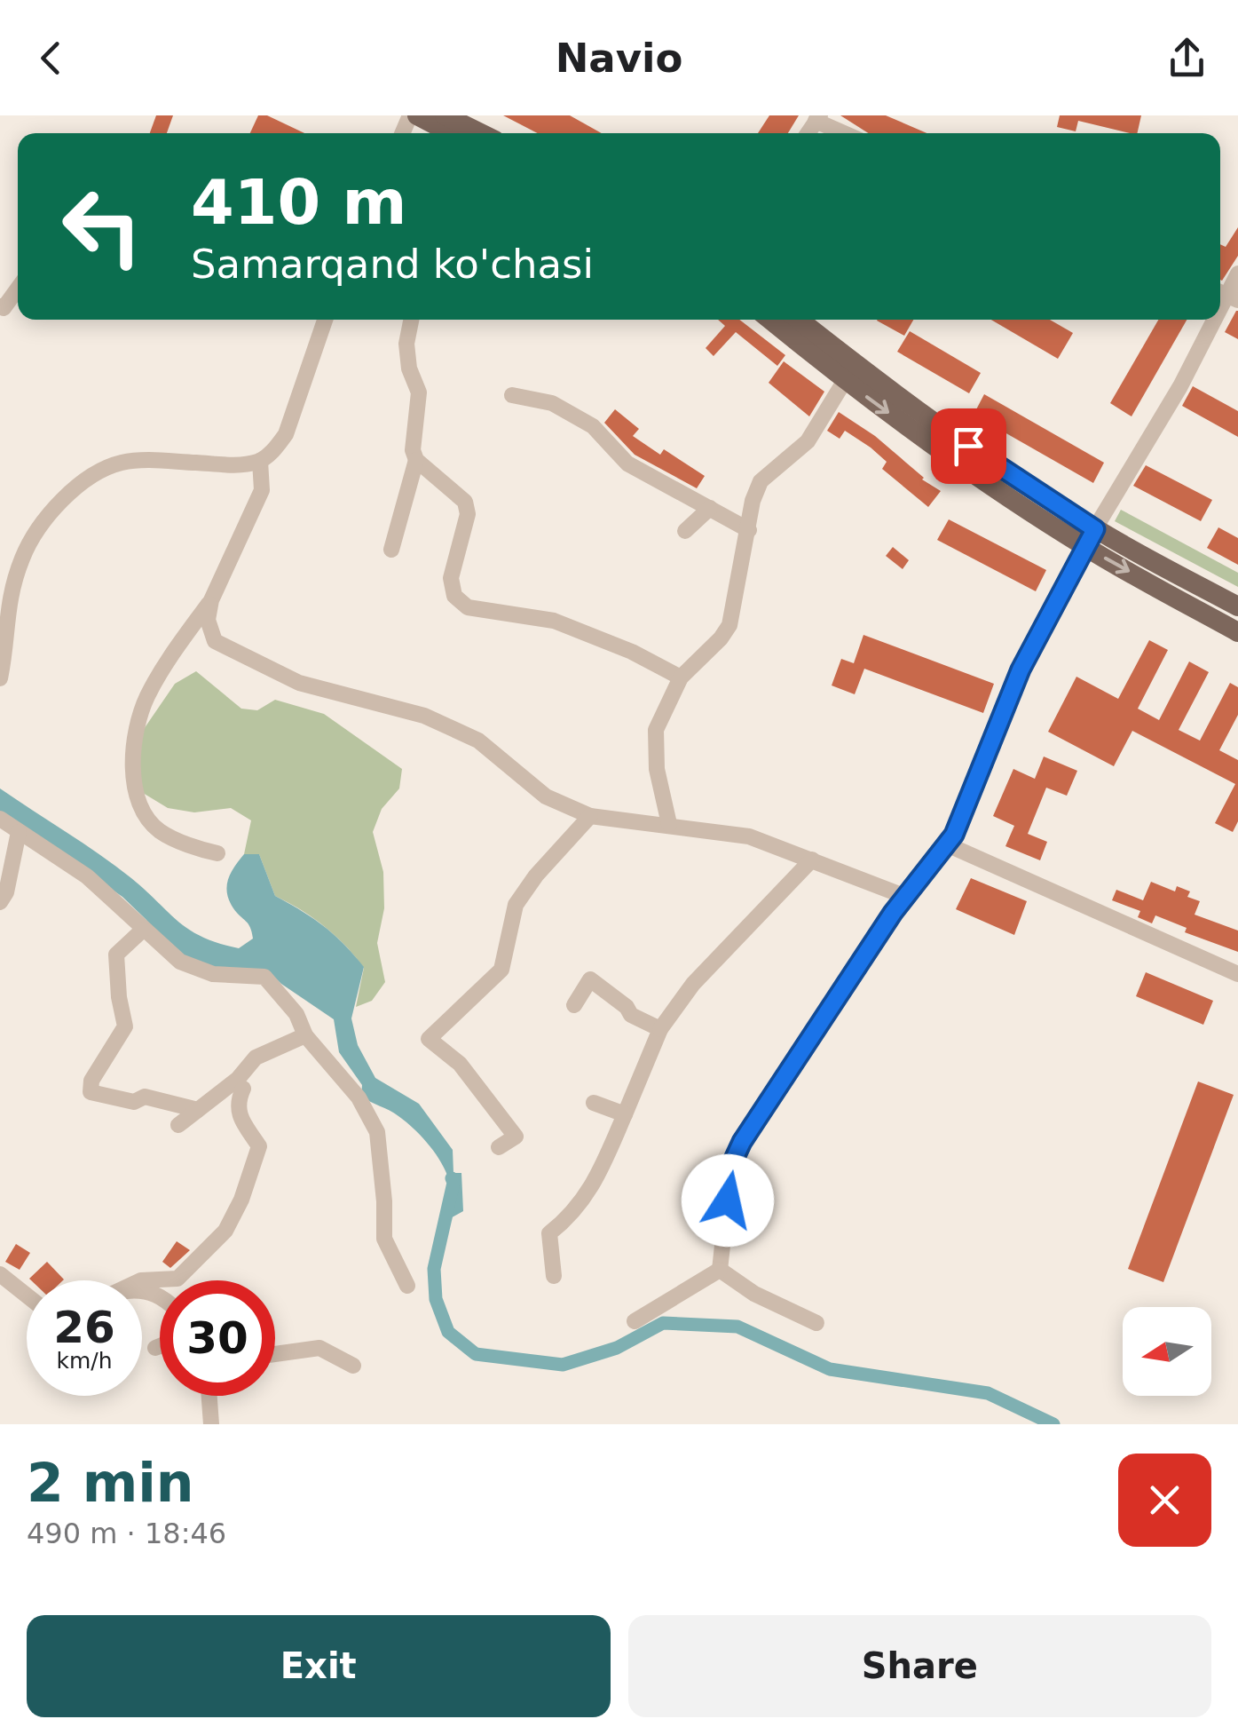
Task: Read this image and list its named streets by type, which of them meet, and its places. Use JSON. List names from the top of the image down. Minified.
{"north":"left","page":{"header":"Navio","turn":["410 m","Samarqand ko'chasi"],"speed":"26 km/h","limit":"30","heading":["2 min","490 m · 18:46"],"buttons":["Exit","Share"]}}
